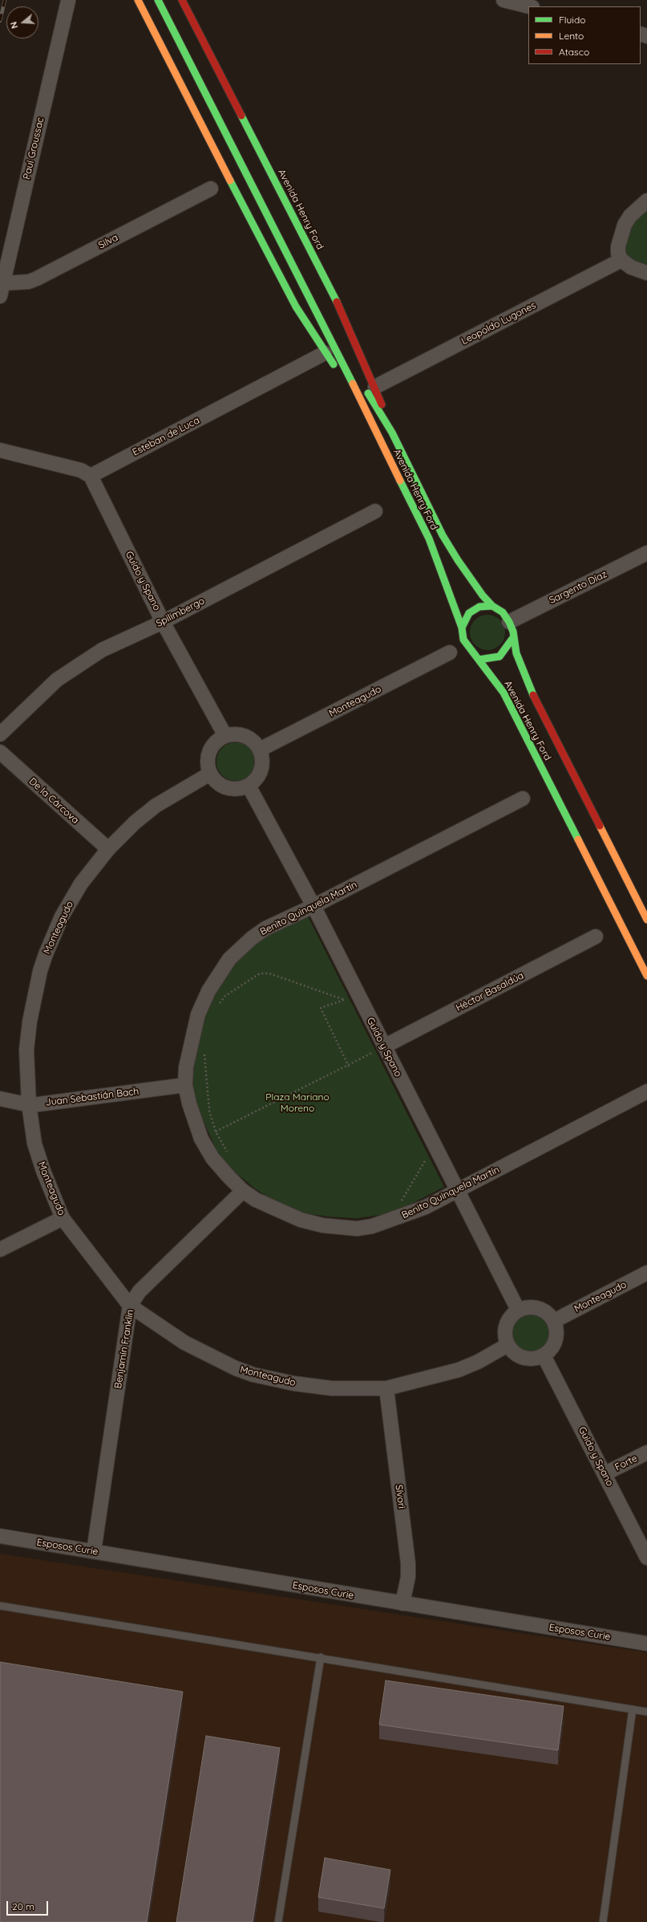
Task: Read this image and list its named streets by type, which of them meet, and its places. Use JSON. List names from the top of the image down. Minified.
{"streets":{"main road":["Avenida Henry Ford"],"street":["Paul Groussac","Silva","Leopoldo Lugones","Esteban de Luca","Guido y Spano","Sargento Díaz","Spilimbergo","Monteagudo","De la Cárcova","Benito Quinquela Martín","Héctor Basaldúa","Juan Sebastián Bach","Benjamín Franklin","Forte","Sívori","Esposos Curie"]},"crossings":[["Paul Groussac","Silva"],["Avenida Henry Ford","Leopoldo Lugones"],["Avenida Henry Ford","Esteban de Luca"],["Avenida Henry Ford","Sargento Díaz"],["Esteban de Luca","Guido y Spano"],["Guido y Spano","Spilimbergo"],["Guido y Spano","Monteagudo"],["Guido y Spano","Benito Quinquela Martín"],["Guido y Spano","Héctor Basaldúa"],["Guido y Spano","Forte"],["Monteagudo","De la Cárcova"],["Monteagudo","Juan Sebastián Bach"],["Monteagudo","Benjamín Franklin"],["Monteagudo","Sívori"],["Benito Quinquela Martín","Juan Sebastián Bach"],["Benito Quinquela Martín","Benjamín Franklin"],["Benjamín Franklin","Esposos Curie"],["Sívori","Esposos Curie"]],"parks":["Plaza Mariano Moreno"],"legend":["Fluido","Lento","Atasco"],"scale_bar":"20 m","north":"left"}
